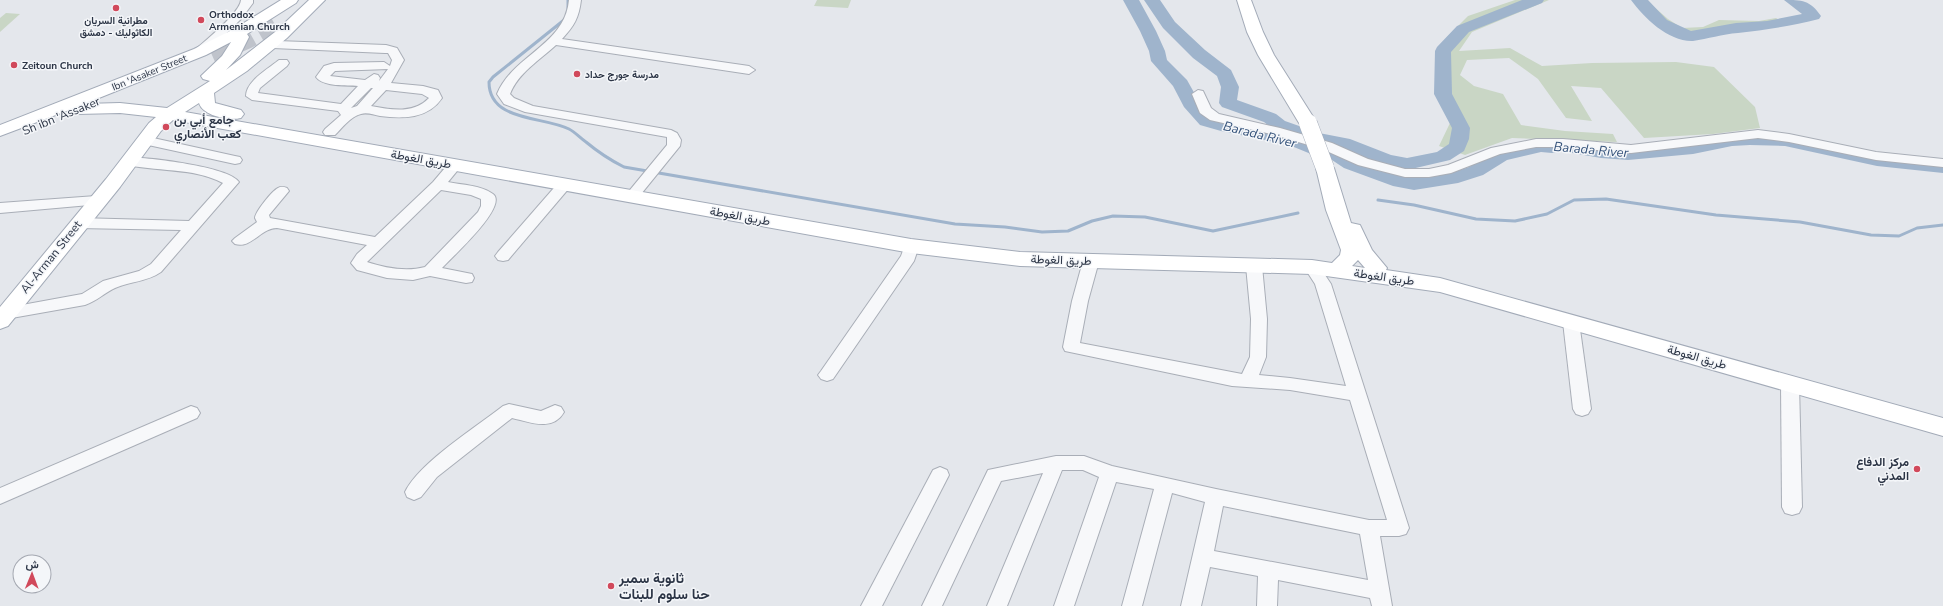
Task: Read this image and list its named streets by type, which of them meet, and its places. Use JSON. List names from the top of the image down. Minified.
{"streets":{"main road":["Ibn 'Asaker Street","Sh ibn 'Assaker","طريق الغوطة","Al-Arman Street"]},"crossings":[["Ibn 'Asaker Street","Sh ibn 'Assaker"],["Sh ibn 'Assaker","طريق الغوطة"],["طريق الغوطة","Al-Arman Street"]],"water":["Barada River"],"places":["مطرانية السريان الكاثوليك - دمشق","Orthodox Armenian Church","Zeitoun Church","مدرسة جورج حداد","جامع أبي بن كعب الأنصاري","مركز الدفاع المدني","ثانوية سمير حنا سلوم للبنات"],"north":"top"}
